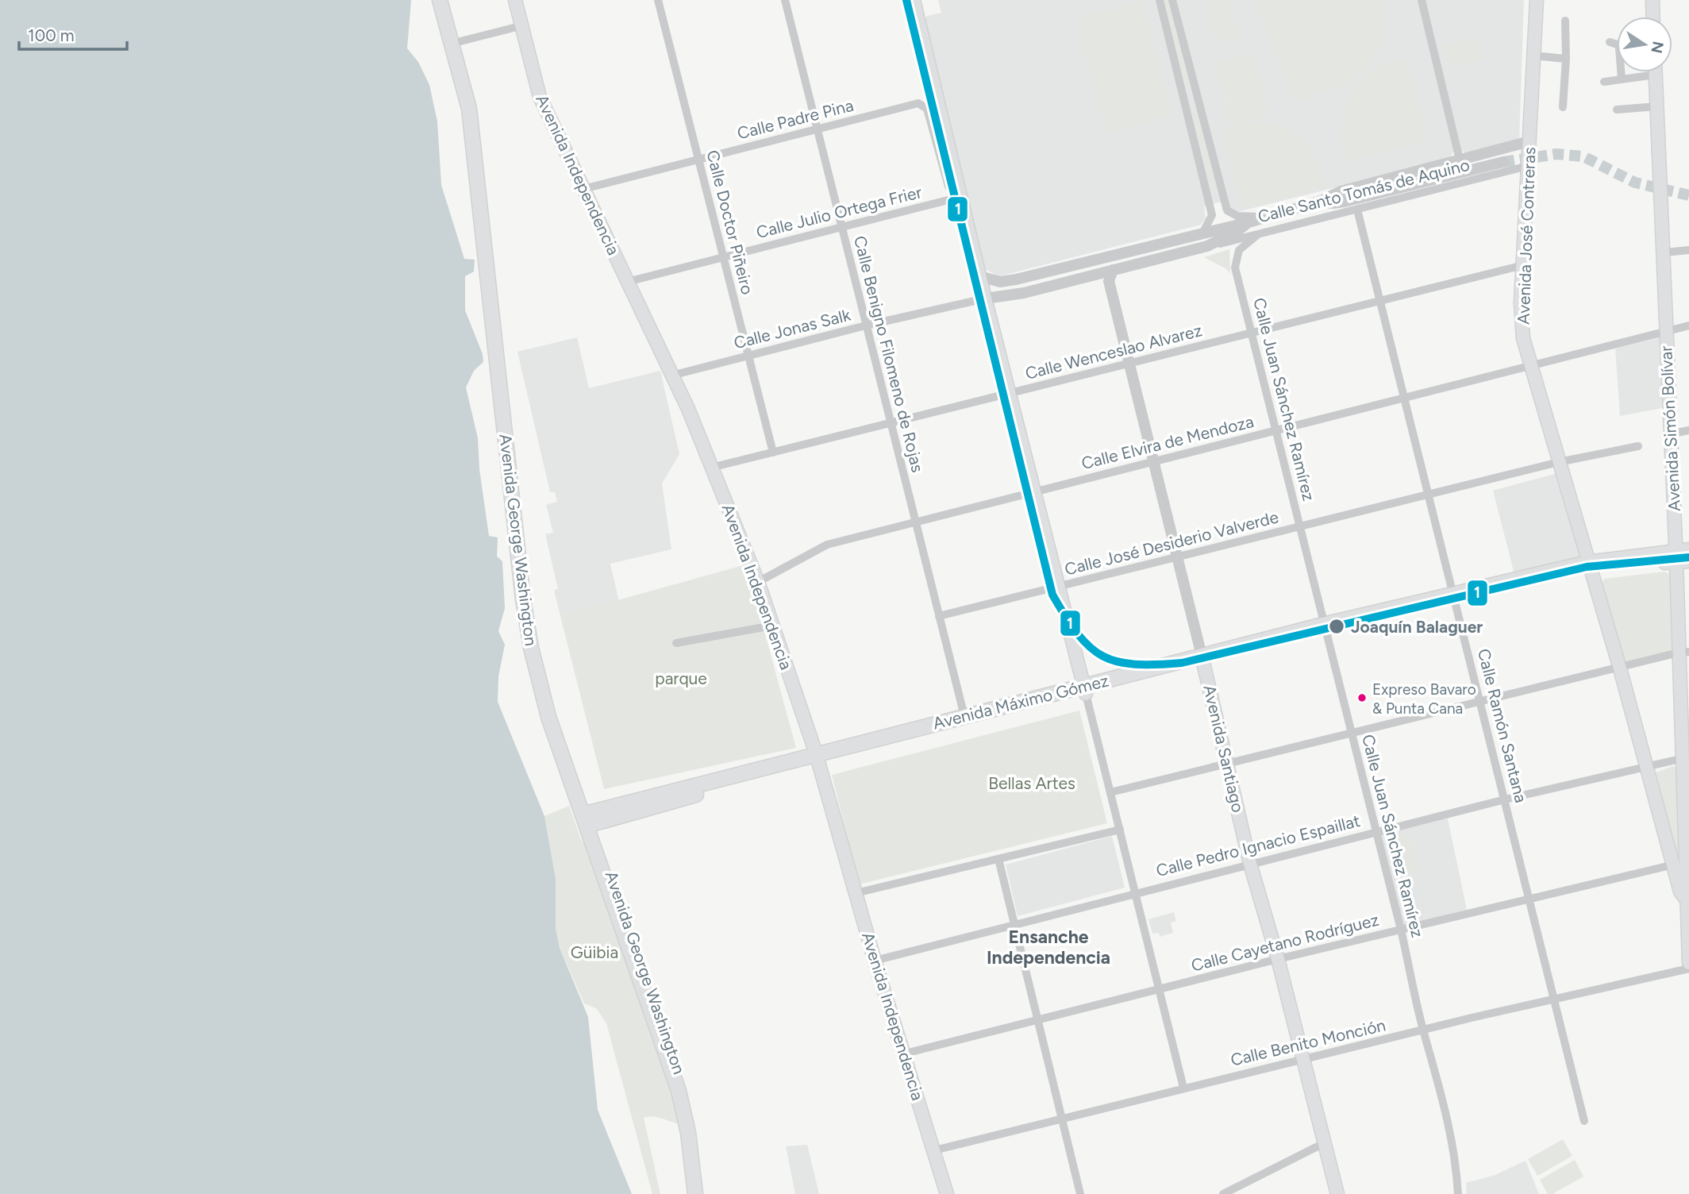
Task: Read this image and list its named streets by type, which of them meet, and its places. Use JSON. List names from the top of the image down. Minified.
{"streets":{"main road":["Avenida Independencia","Avenida José Contreras","Avenida Simón Bolívar","Avenida George Washington","Avenida Máximo Gómez","Avenida Santiago"],"street":["Calle Padre Pina","Calle Santo Tomás de Aquino","Calle Julio Ortega Frier","Calle Doctor Piñeiro","Calle Jonas Salk","Calle Wenceslao Alvarez","Calle Benigno Filomeno de Rojas","Calle Juan Sánchez Ramírez","Calle Elvira de Mendoza","Calle José Desiderio Valverde","Calle Ramón Santana","Calle Pedro Ignacio Espaillat","Calle Cayetano Rodríguez","Calle Benito Monción"]},"crossings":[["Calle Padre Pina","Avenida Independencia"],["Calle Padre Pina","Calle Julio Ortega Frier"],["Calle Padre Pina","Calle Doctor Piñeiro"],["Calle Padre Pina","Calle Benigno Filomeno de Rojas"],["Avenida Independencia","Calle Julio Ortega Frier"],["Avenida Independencia","Calle Jonas Salk"],["Avenida Independencia","Calle Wenceslao Alvarez"],["Avenida Independencia","Calle Elvira de Mendoza"],["Avenida Independencia","Avenida Máximo Gómez"],["Avenida Independencia","Calle Pedro Ignacio Espaillat"],["Avenida Independencia","Calle Cayetano Rodríguez"],["Avenida Independencia","Calle Benito Monción"],["Calle Santo Tomás de Aquino","Avenida José Contreras"],["Calle Santo Tomás de Aquino","Calle Jonas Salk"],["Calle Santo Tomás de Aquino","Calle Juan Sánchez Ramírez"],["Calle Santo Tomás de Aquino","Calle Ramón Santana"],["Calle Santo Tomás de Aquino","Avenida Santiago"],["Calle Julio Ortega Frier","Calle Doctor Piñeiro"],["Calle Julio Ortega Frier","Calle Benigno Filomeno de Rojas"],["Calle Doctor Piñeiro","Calle Jonas Salk"],["Calle Doctor Piñeiro","Calle Wenceslao Alvarez"],["Avenida José Contreras","Calle Wenceslao Alvarez"],["Avenida José Contreras","Avenida Simón Bolívar"],["Avenida José Contreras","Calle Elvira de Mendoza"],["Avenida José Contreras","Calle José Desiderio Valverde"],["Avenida José Contreras","Avenida Máximo Gómez"],["Avenida José Contreras","Calle Pedro Ignacio Espaillat"],["Avenida José Contreras","Calle Cayetano Rodríguez"],["Calle Jonas Salk","Calle Benigno Filomeno de Rojas"],["Calle Wenceslao Alvarez","Calle Benigno Filomeno de Rojas"],["Calle Wenceslao Alvarez","Calle Juan Sánchez Ramírez"],["Calle Wenceslao Alvarez","Calle Ramón Santana"],["Calle Wenceslao Alvarez","Avenida Santiago"],["Calle Benigno Filomeno de Rojas","Calle Elvira de Mendoza"],["Calle Benigno Filomeno de Rojas","Calle José Desiderio Valverde"],["Calle Benigno Filomeno de Rojas","Avenida Máximo Gómez"],["Calle Juan Sánchez Ramírez","Calle Elvira de Mendoza"],["Calle Juan Sánchez Ramírez","Calle José Desiderio Valverde"],["Calle Juan Sánchez Ramírez","Avenida Máximo Gómez"],["Calle Juan Sánchez Ramírez","Calle Pedro Ignacio Espaillat"],["Calle Juan Sánchez Ramírez","Calle Cayetano Rodríguez"],["Calle Juan Sánchez Ramírez","Calle Benito Monción"],["Avenida Simón Bolívar","Calle Elvira de Mendoza"],["Avenida Simón Bolívar","Avenida Máximo Gómez"],["Avenida Simón Bolívar","Calle Pedro Ignacio Espaillat"],["Calle Elvira de Mendoza","Calle Ramón Santana"],["Calle Elvira de Mendoza","Avenida Santiago"],["Avenida George Washington","Avenida Máximo Gómez"],["Calle José Desiderio Valverde","Calle Ramón Santana"],["Calle José Desiderio Valverde","Avenida Santiago"],["Avenida Máximo Gómez","Calle Ramón Santana"],["Avenida Máximo Gómez","Avenida Santiago"],["Calle Ramón Santana","Calle Pedro Ignacio Espaillat"],["Calle Ramón Santana","Calle Cayetano Rodríguez"],["Calle Ramón Santana","Calle Benito Monción"],["Avenida Santiago","Calle Pedro Ignacio Espaillat"],["Avenida Santiago","Calle Cayetano Rodríguez"],["Avenida Santiago","Calle Benito Monción"]],"districts":["Ensanche Independencia"],"parks":["parque","Bellas Artes","Güibia"],"places":["Joaquín Balaguer","Expreso Bavaro & Punta Cana"],"lines":["transit line 1"],"scale_bar":"100 m","north":"right"}
